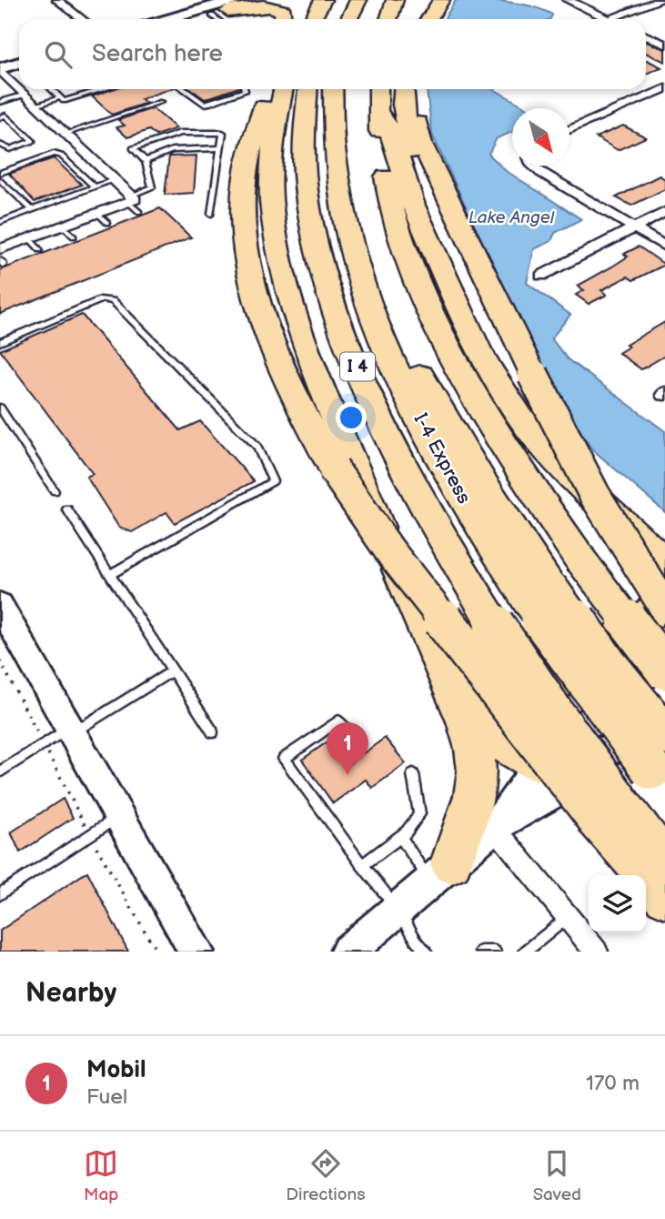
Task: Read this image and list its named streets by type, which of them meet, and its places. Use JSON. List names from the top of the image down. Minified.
{"streets":{"highway":["I 4","I-4 Express"]},"water":["Lake Angel"],"north":"bottom right","page":{"search":"Search here","pins":"1","heading":"Nearby","list":[{"mark":"1","name":"Mobil","note":"Fuel","value":"170 m"}],"nav":["Map","Directions","Saved"]}}
